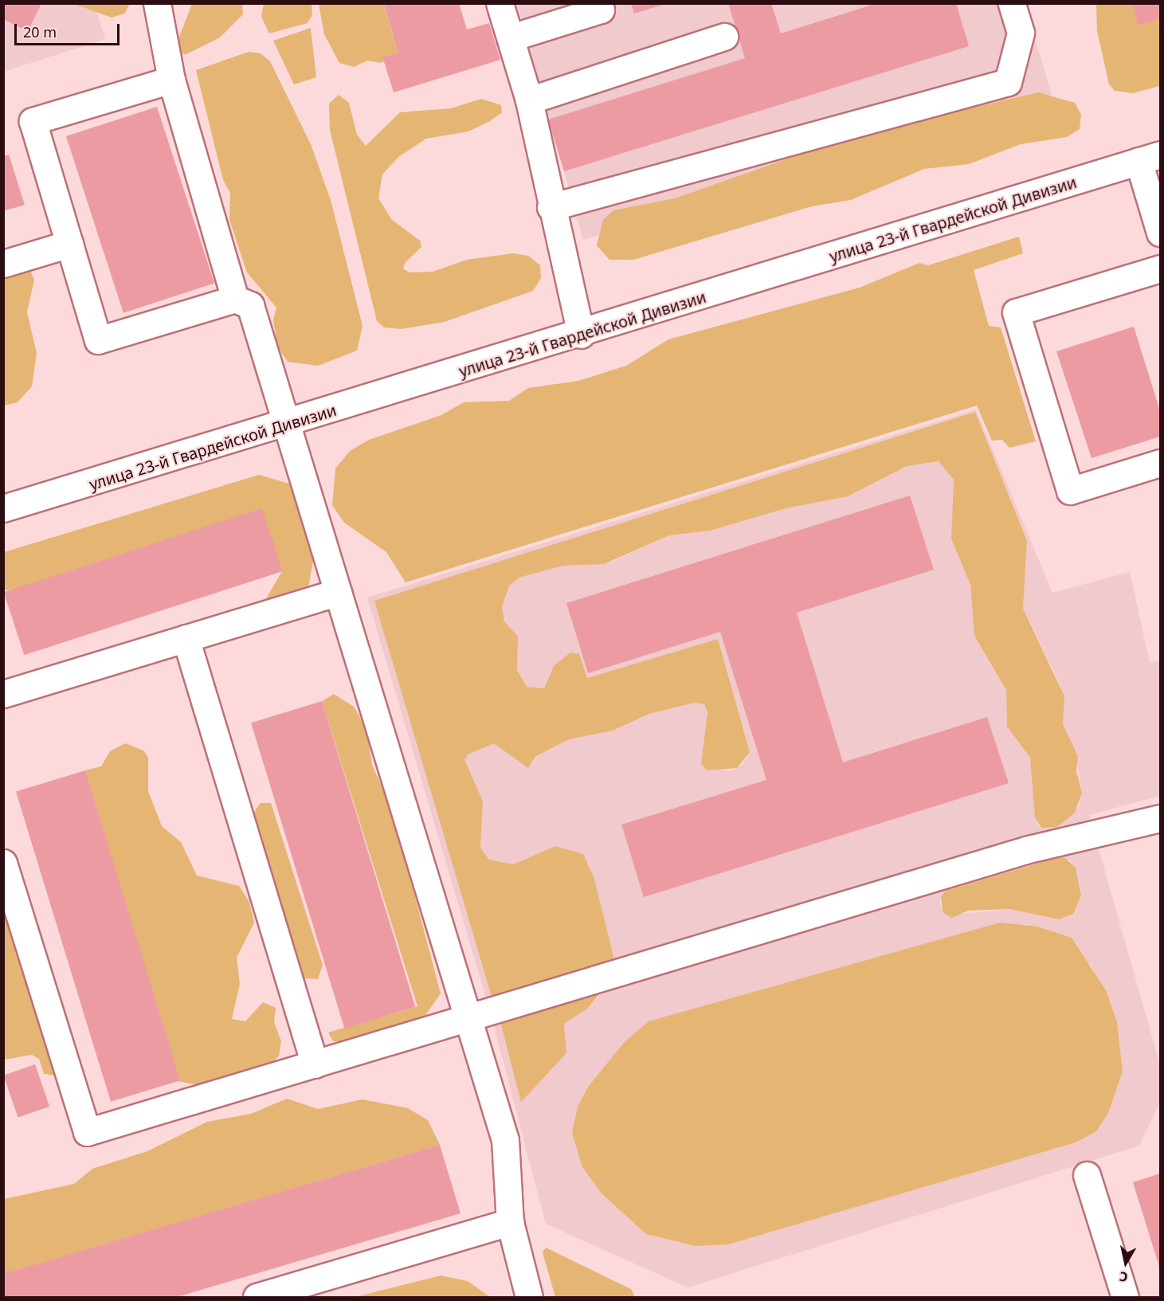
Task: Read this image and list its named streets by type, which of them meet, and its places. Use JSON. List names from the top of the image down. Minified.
{"streets":{"street":["улица 23-й Гвардейской Дивизии"]},"scale_bar":"20 m","north":"bottom"}
